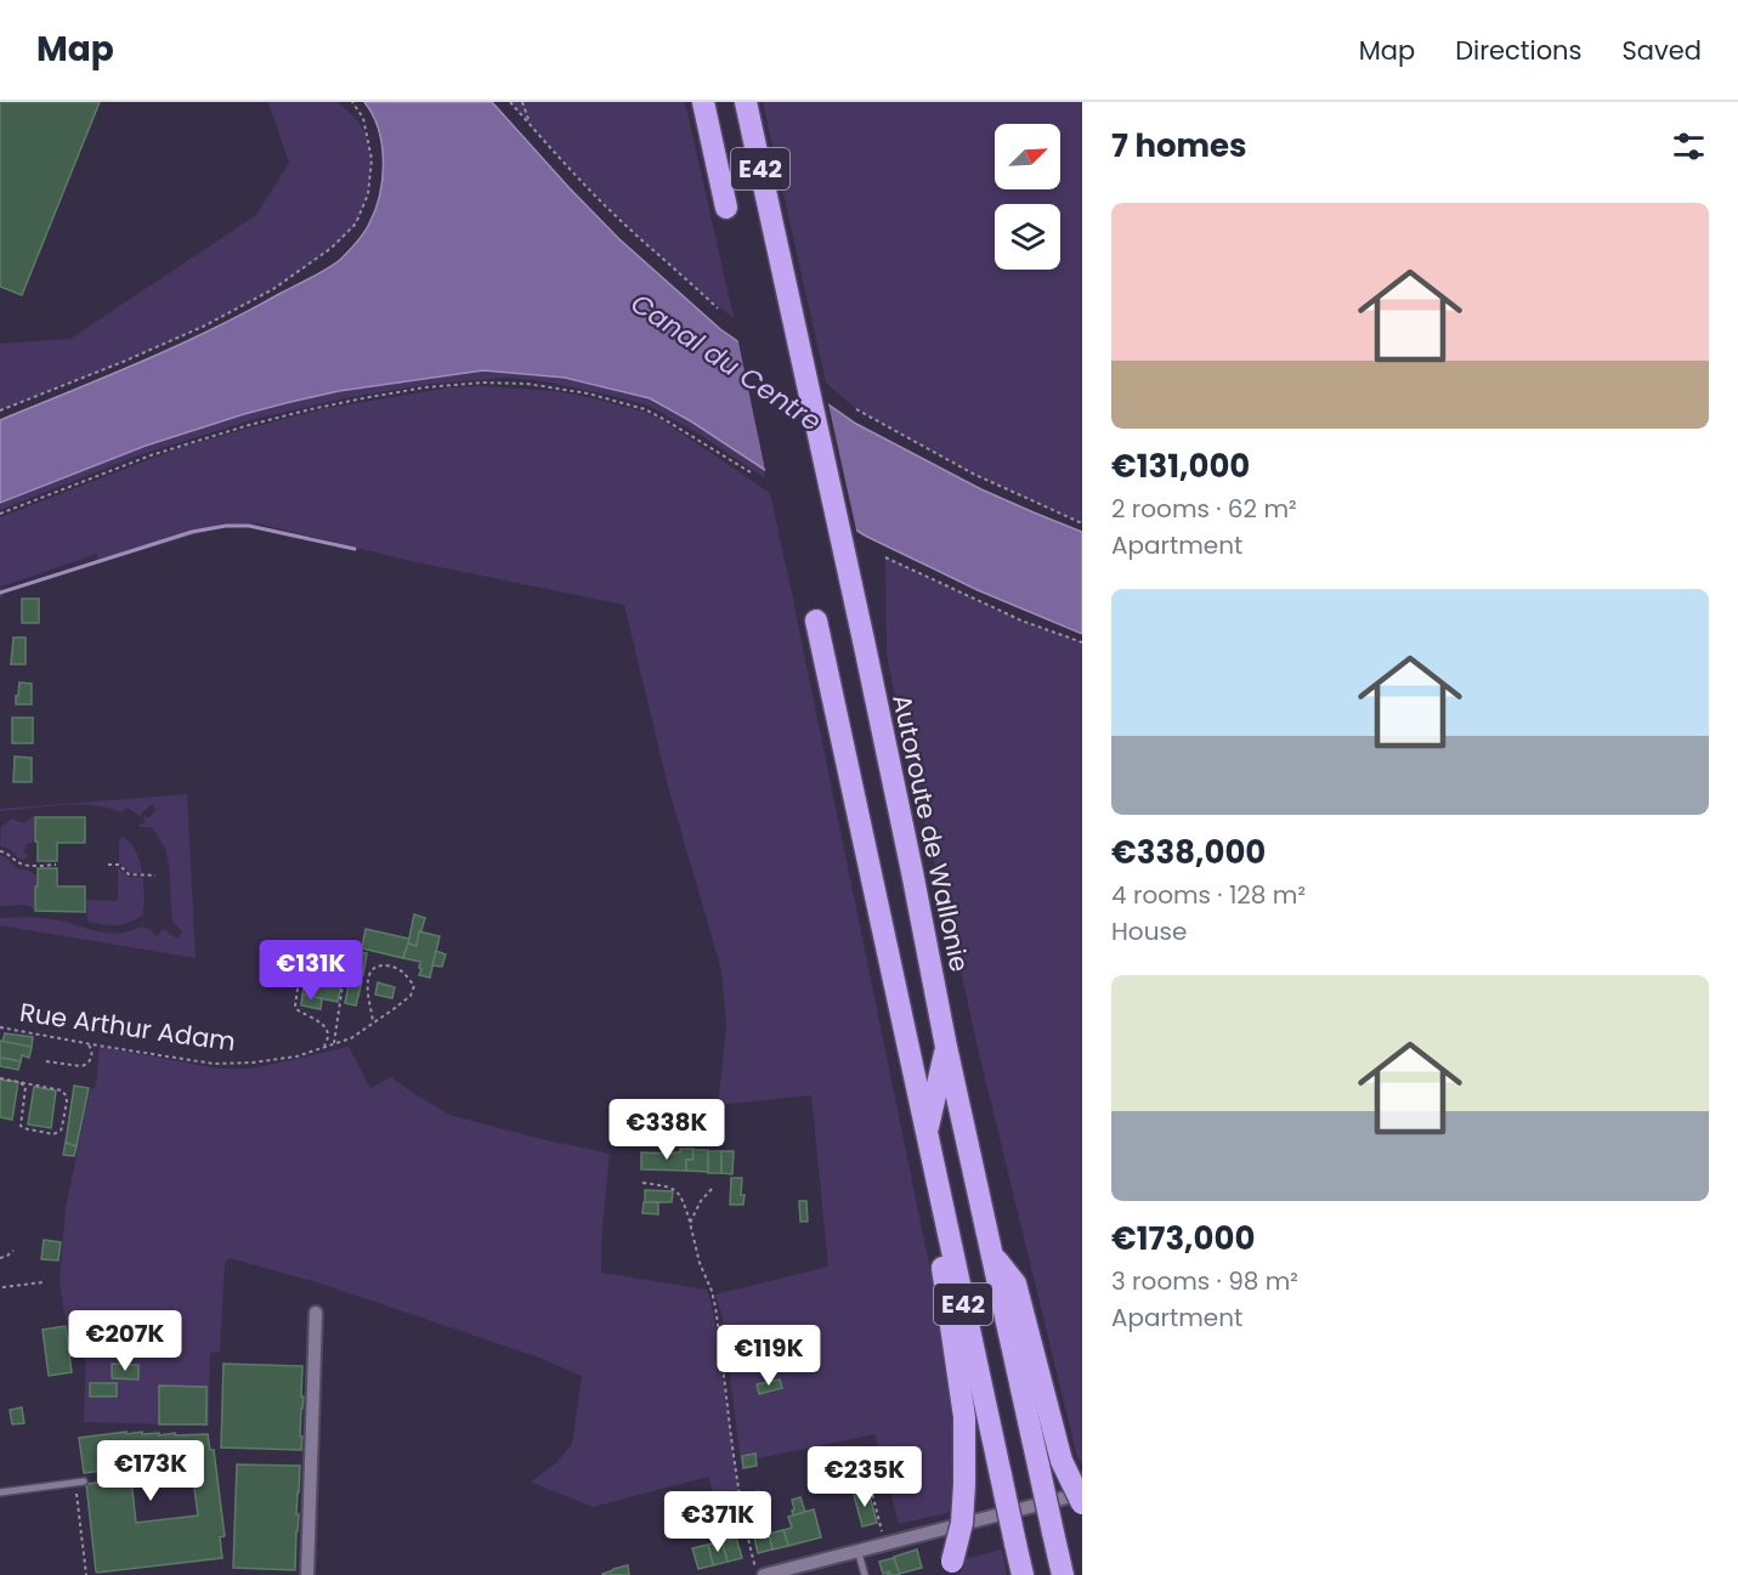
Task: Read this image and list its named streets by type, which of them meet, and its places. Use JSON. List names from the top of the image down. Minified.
{"streets":{"highway":["E42","Autoroute de Wallonie"],"path":["Rue Arthur Adam"]},"water":["Canal du Centre"],"north":"top right","page":{"header":"Map","nav":["Map","Directions","Saved"],"heading":"7 homes","list":[{"name":"€131,000","note":"2 rooms · 62 m² · Apartment"},{"name":"€338,000","note":"4 rooms · 128 m² · House"},{"name":"€173,000","note":"3 rooms · 98 m² · Apartment"}],"price":["€131K","€338K","€207K","€119K","€173K","€235K","€371K"]}}
